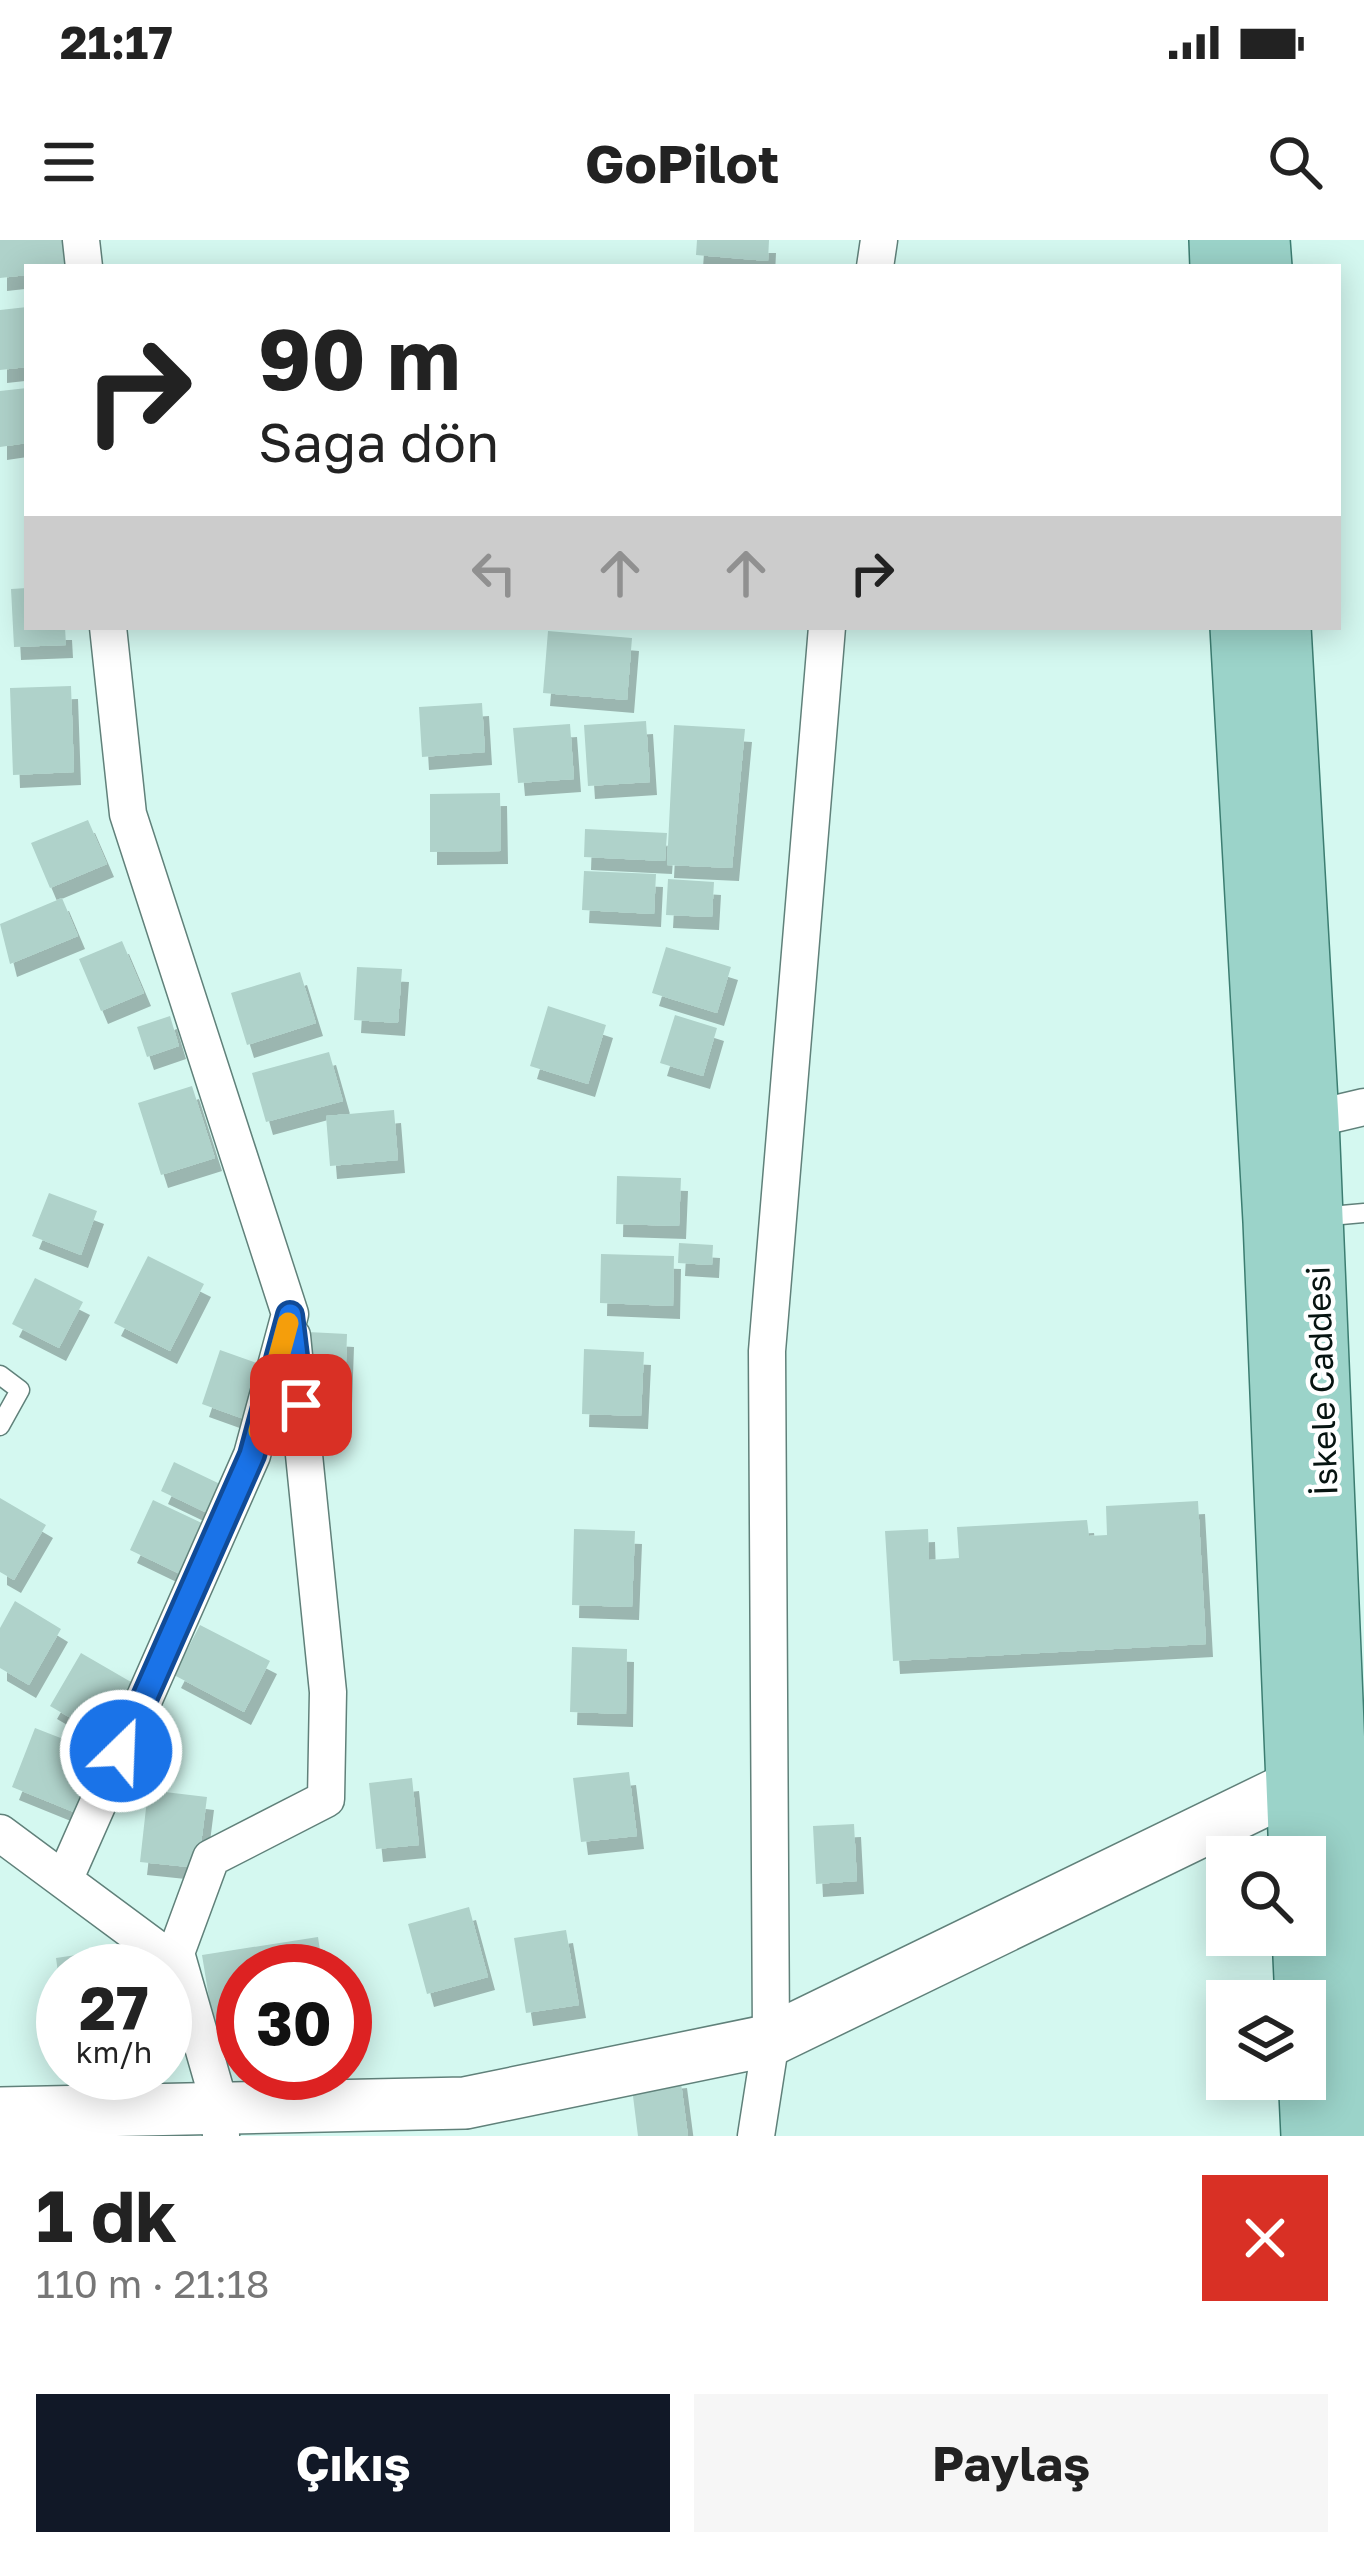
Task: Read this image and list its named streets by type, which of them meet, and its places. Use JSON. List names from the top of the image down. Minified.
{"streets":{"main road":["İskele Caddesi"]},"page":{"status":"21:17","header":"GoPilot","turn":["90 m","Sağa dön"],"speed":"27 km/h","limit":"30","heading":["1 dk","110 m · 21:18"],"buttons":["Çıkış","Paylaş"]}}
